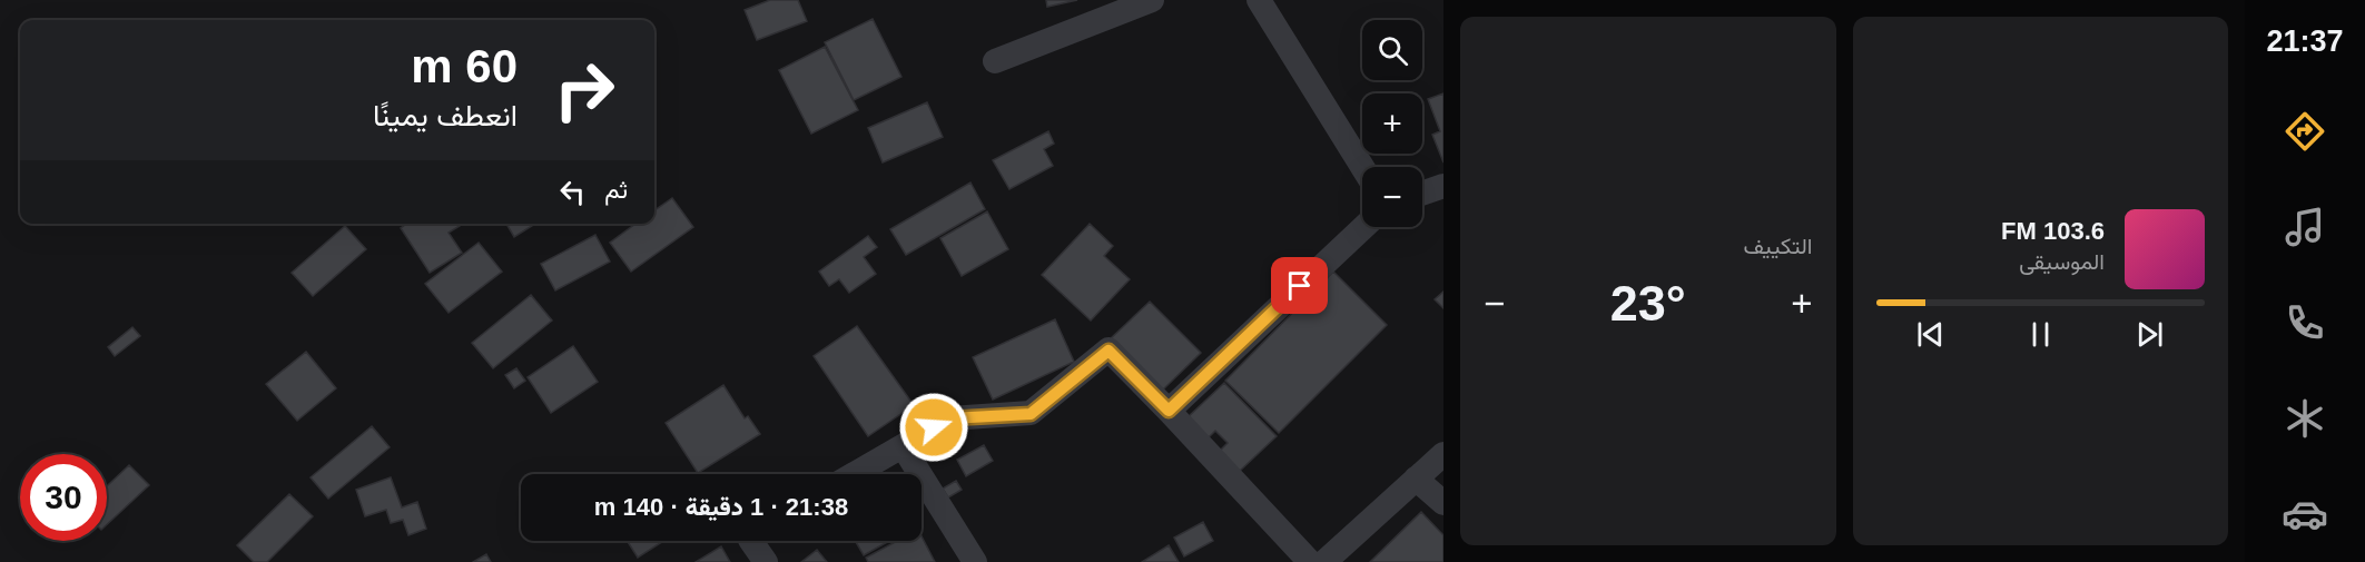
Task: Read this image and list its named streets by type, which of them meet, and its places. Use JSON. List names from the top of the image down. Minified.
{"page":{"tabs":"21:37","tile":"التكييف","map_buttons":["+","−"],"turn":["60 m","انعطف يمينًا"],"then":"ثم","song":["103.6 FM","الموسيقى"],"heat":["−","23°","+"],"limit":"30","trip":"21:38 · 1 دقيقة · 140 m"}}
